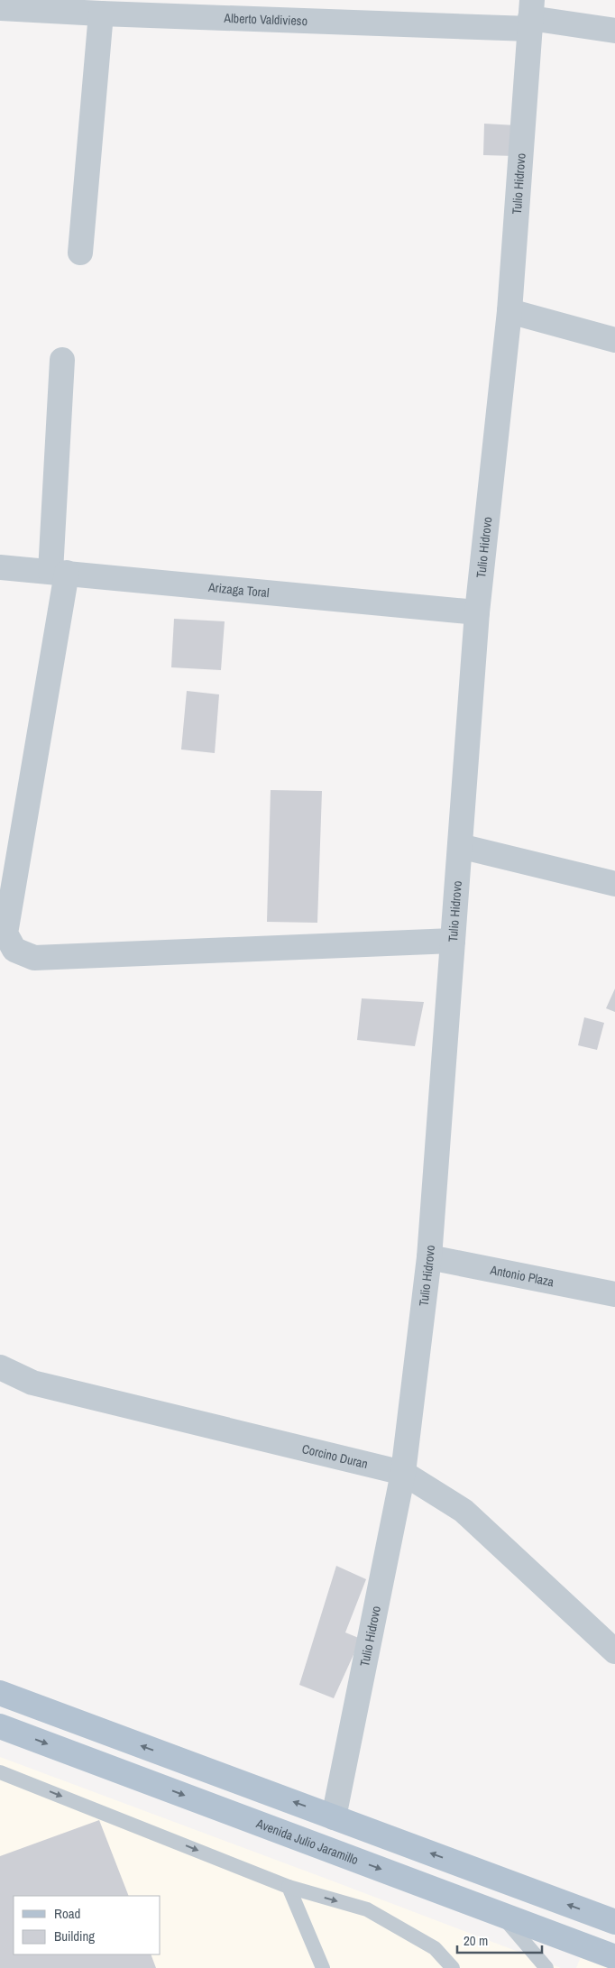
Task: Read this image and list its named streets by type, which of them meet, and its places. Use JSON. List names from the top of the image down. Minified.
{"streets":{"main road":["Avenida Julio Jaramillo"],"street":["Alberto Valdivieso","Tulio Hidrovo","Arizaga Toral","Antonio Plaza","Corcino Duran"]},"crossings":[["Alberto Valdivieso","Tulio Hidrovo"],["Tulio Hidrovo","Arizaga Toral"],["Tulio Hidrovo","Antonio Plaza"],["Tulio Hidrovo","Corcino Duran"]],"legend":["Road","Building"],"scale_bar":"20 m"}
